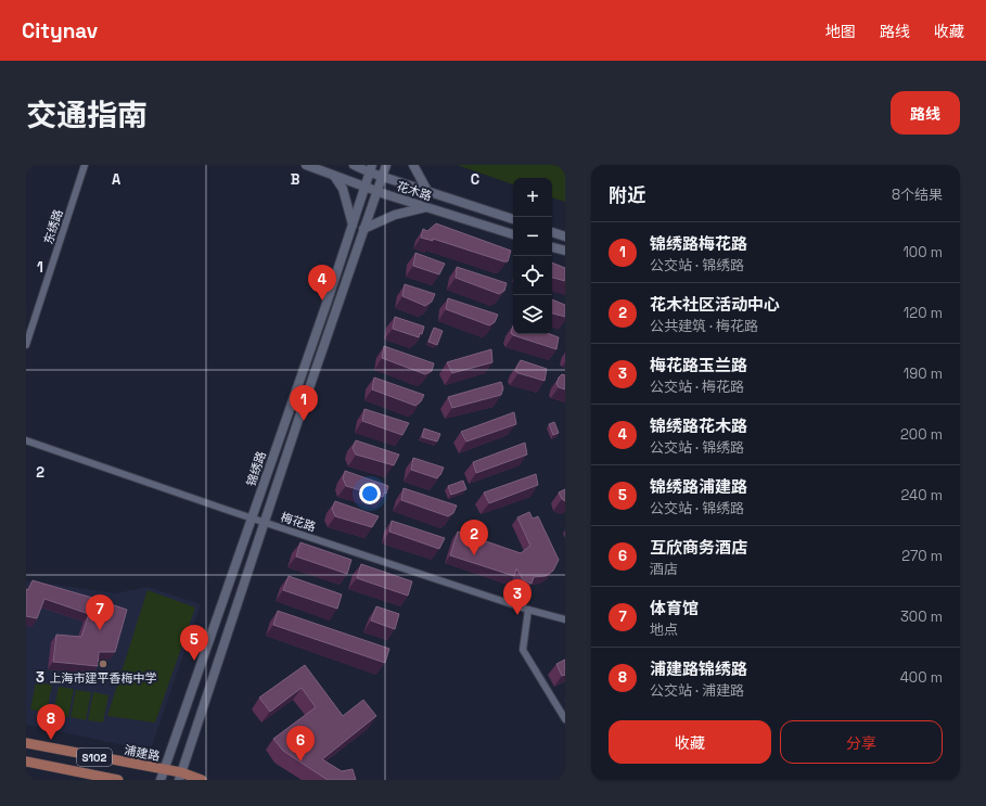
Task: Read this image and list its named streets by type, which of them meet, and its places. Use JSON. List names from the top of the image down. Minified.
{"streets":{"main road":["花木路","锦绣路","浦建路","S102"],"street":["东绣路","梅花路"]},"crossings":[["花木路","锦绣路"],["锦绣路","梅花路"],["锦绣路","浦建路"]],"places":["上海市建平香梅中学"],"page":{"header":"Citynav","nav":["地图","路线","收藏"],"title":"交通指南","buttons":["路线",["收藏","分享"]],"heading":["附近","8个结果"],"map_buttons":["+","−"],"list":[{"mark":"1","name":"锦绣路梅花路","note":"公交站 · 锦绣路","value":"100 m"},{"mark":"2","name":"花木社区活动中心","note":"公共建筑 · 梅花路","value":"120 m"},{"mark":"3","name":"梅花路玉兰路","note":"公交站 · 梅花路","value":"190 m"},{"mark":"4","name":"锦绣路花木路","note":"公交站 · 锦绣路","value":"200 m"},{"mark":"5","name":"锦绣路浦建路","note":"公交站 · 锦绣路","value":"240 m"},{"mark":"6","name":"互欣商务酒店","note":"酒店","value":"270 m"},{"mark":"7","name":"体育馆","note":"地点","value":"300 m"},{"mark":"8","name":"浦建路锦绣路","note":"公交站 · 浦建路","value":"400 m"}],"pins":["4","1","2","3","7","5","8","6"]},"grid":{"columns":["A","B","C"],"rows":["1","2","3"]}}
